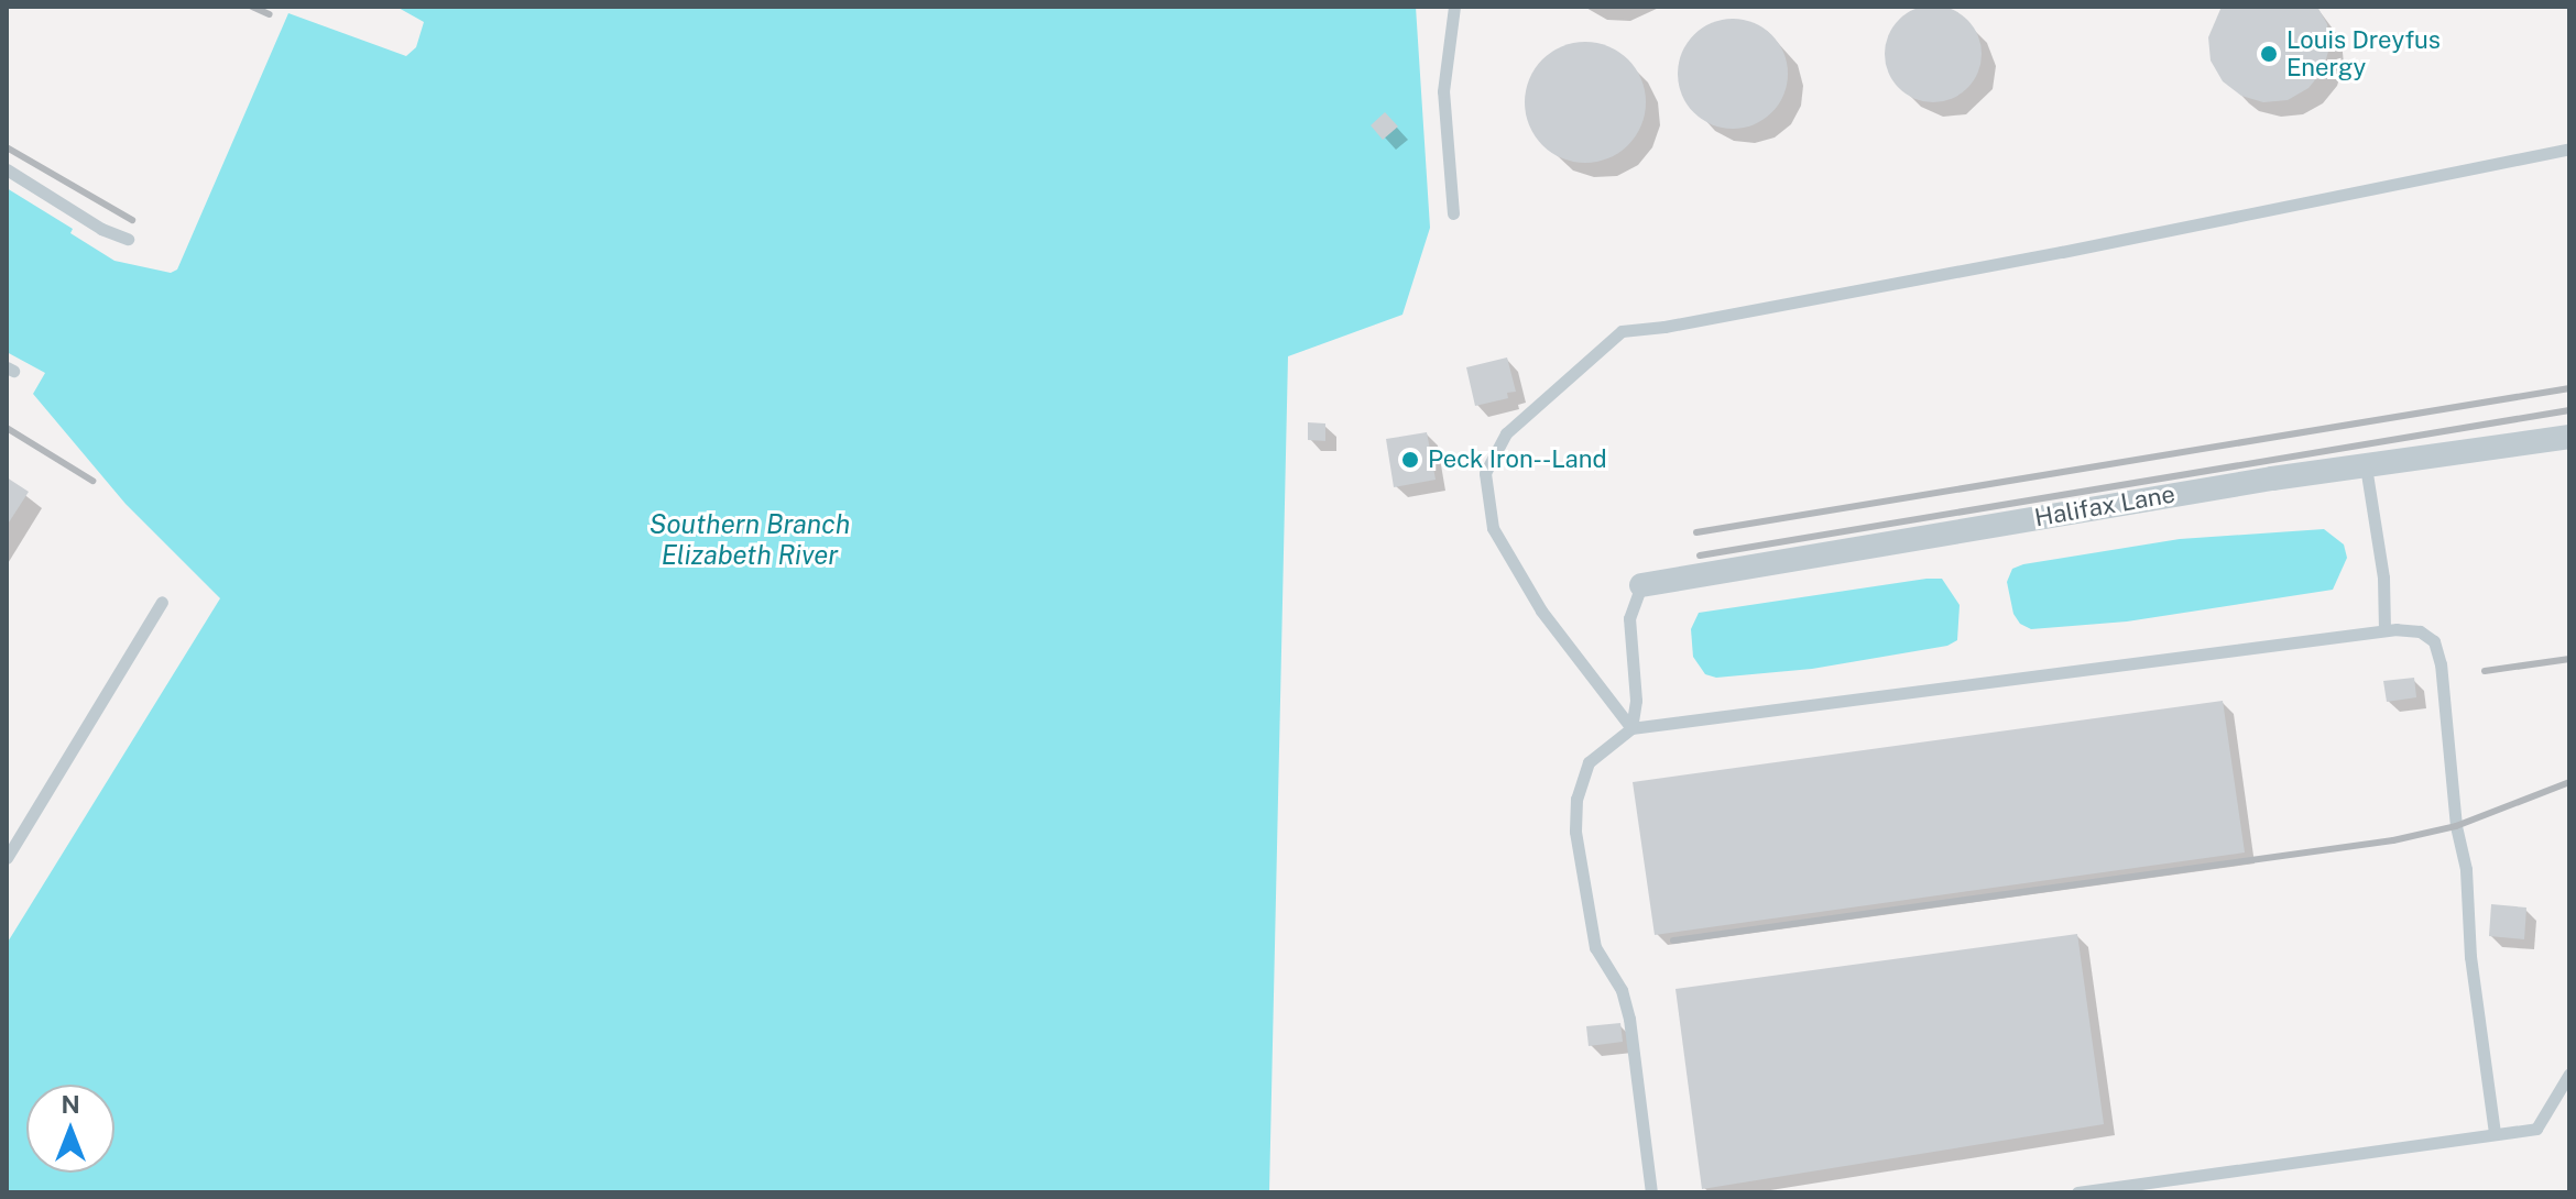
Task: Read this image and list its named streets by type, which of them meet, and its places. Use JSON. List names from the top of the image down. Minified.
{"streets":{"street":["Halifax Lane"]},"water":["Southern Branch Elizabeth River"],"places":["Louis Dreyfus Energy","Peck Iron--Land"],"north":"top"}
